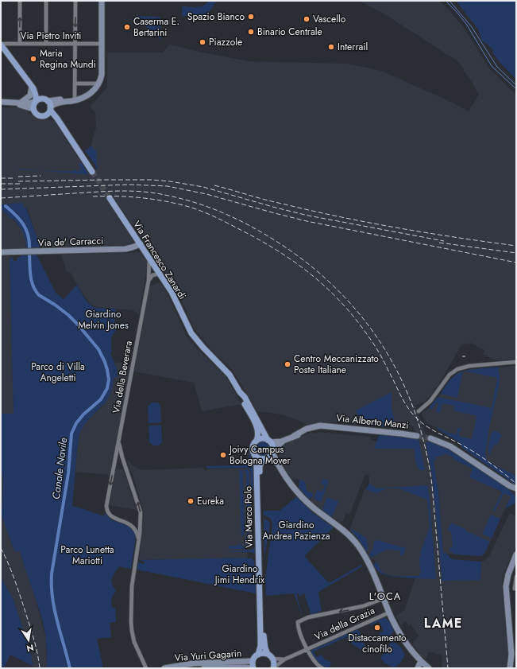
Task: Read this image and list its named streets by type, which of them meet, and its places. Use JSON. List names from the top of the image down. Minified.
{"streets":{"main road":["Via de' Carracci","Via Francesco Zanardi","Via Alberto Manzi","Via Marco Polo","Via Yuri Gagarin"],"street":["Via Pietro Inviti","Via della Beverara","Via della Grazia"]},"crossings":[["Via de' Carracci","Via Francesco Zanardi"],["Via Francesco Zanardi","Via della Beverara"],["Via Francesco Zanardi","Via Alberto Manzi"],["Via Francesco Zanardi","Via Marco Polo"],["Via Alberto Manzi","Via Marco Polo"]],"districts":["L'OCA","LAME"],"water":["Canale Navile"],"parks":["Giardino Melvin Jones","Parco di Villa Angeletti","Giardino Andrea Pazienza","Parco Lunetta Mariotti","Giardino Jimi Hendrix"],"places":["Spazio Bianco","Vascello","Caserma E. Bertarini","Binario Centrale","Piazzole","Interrail","Maria Regina Mundi","Centro Meccanizzato Poste Italiane","Joivy Campus Bologna Mover","Eureka","Distaccamento cinofilo"],"north":"bottom"}
